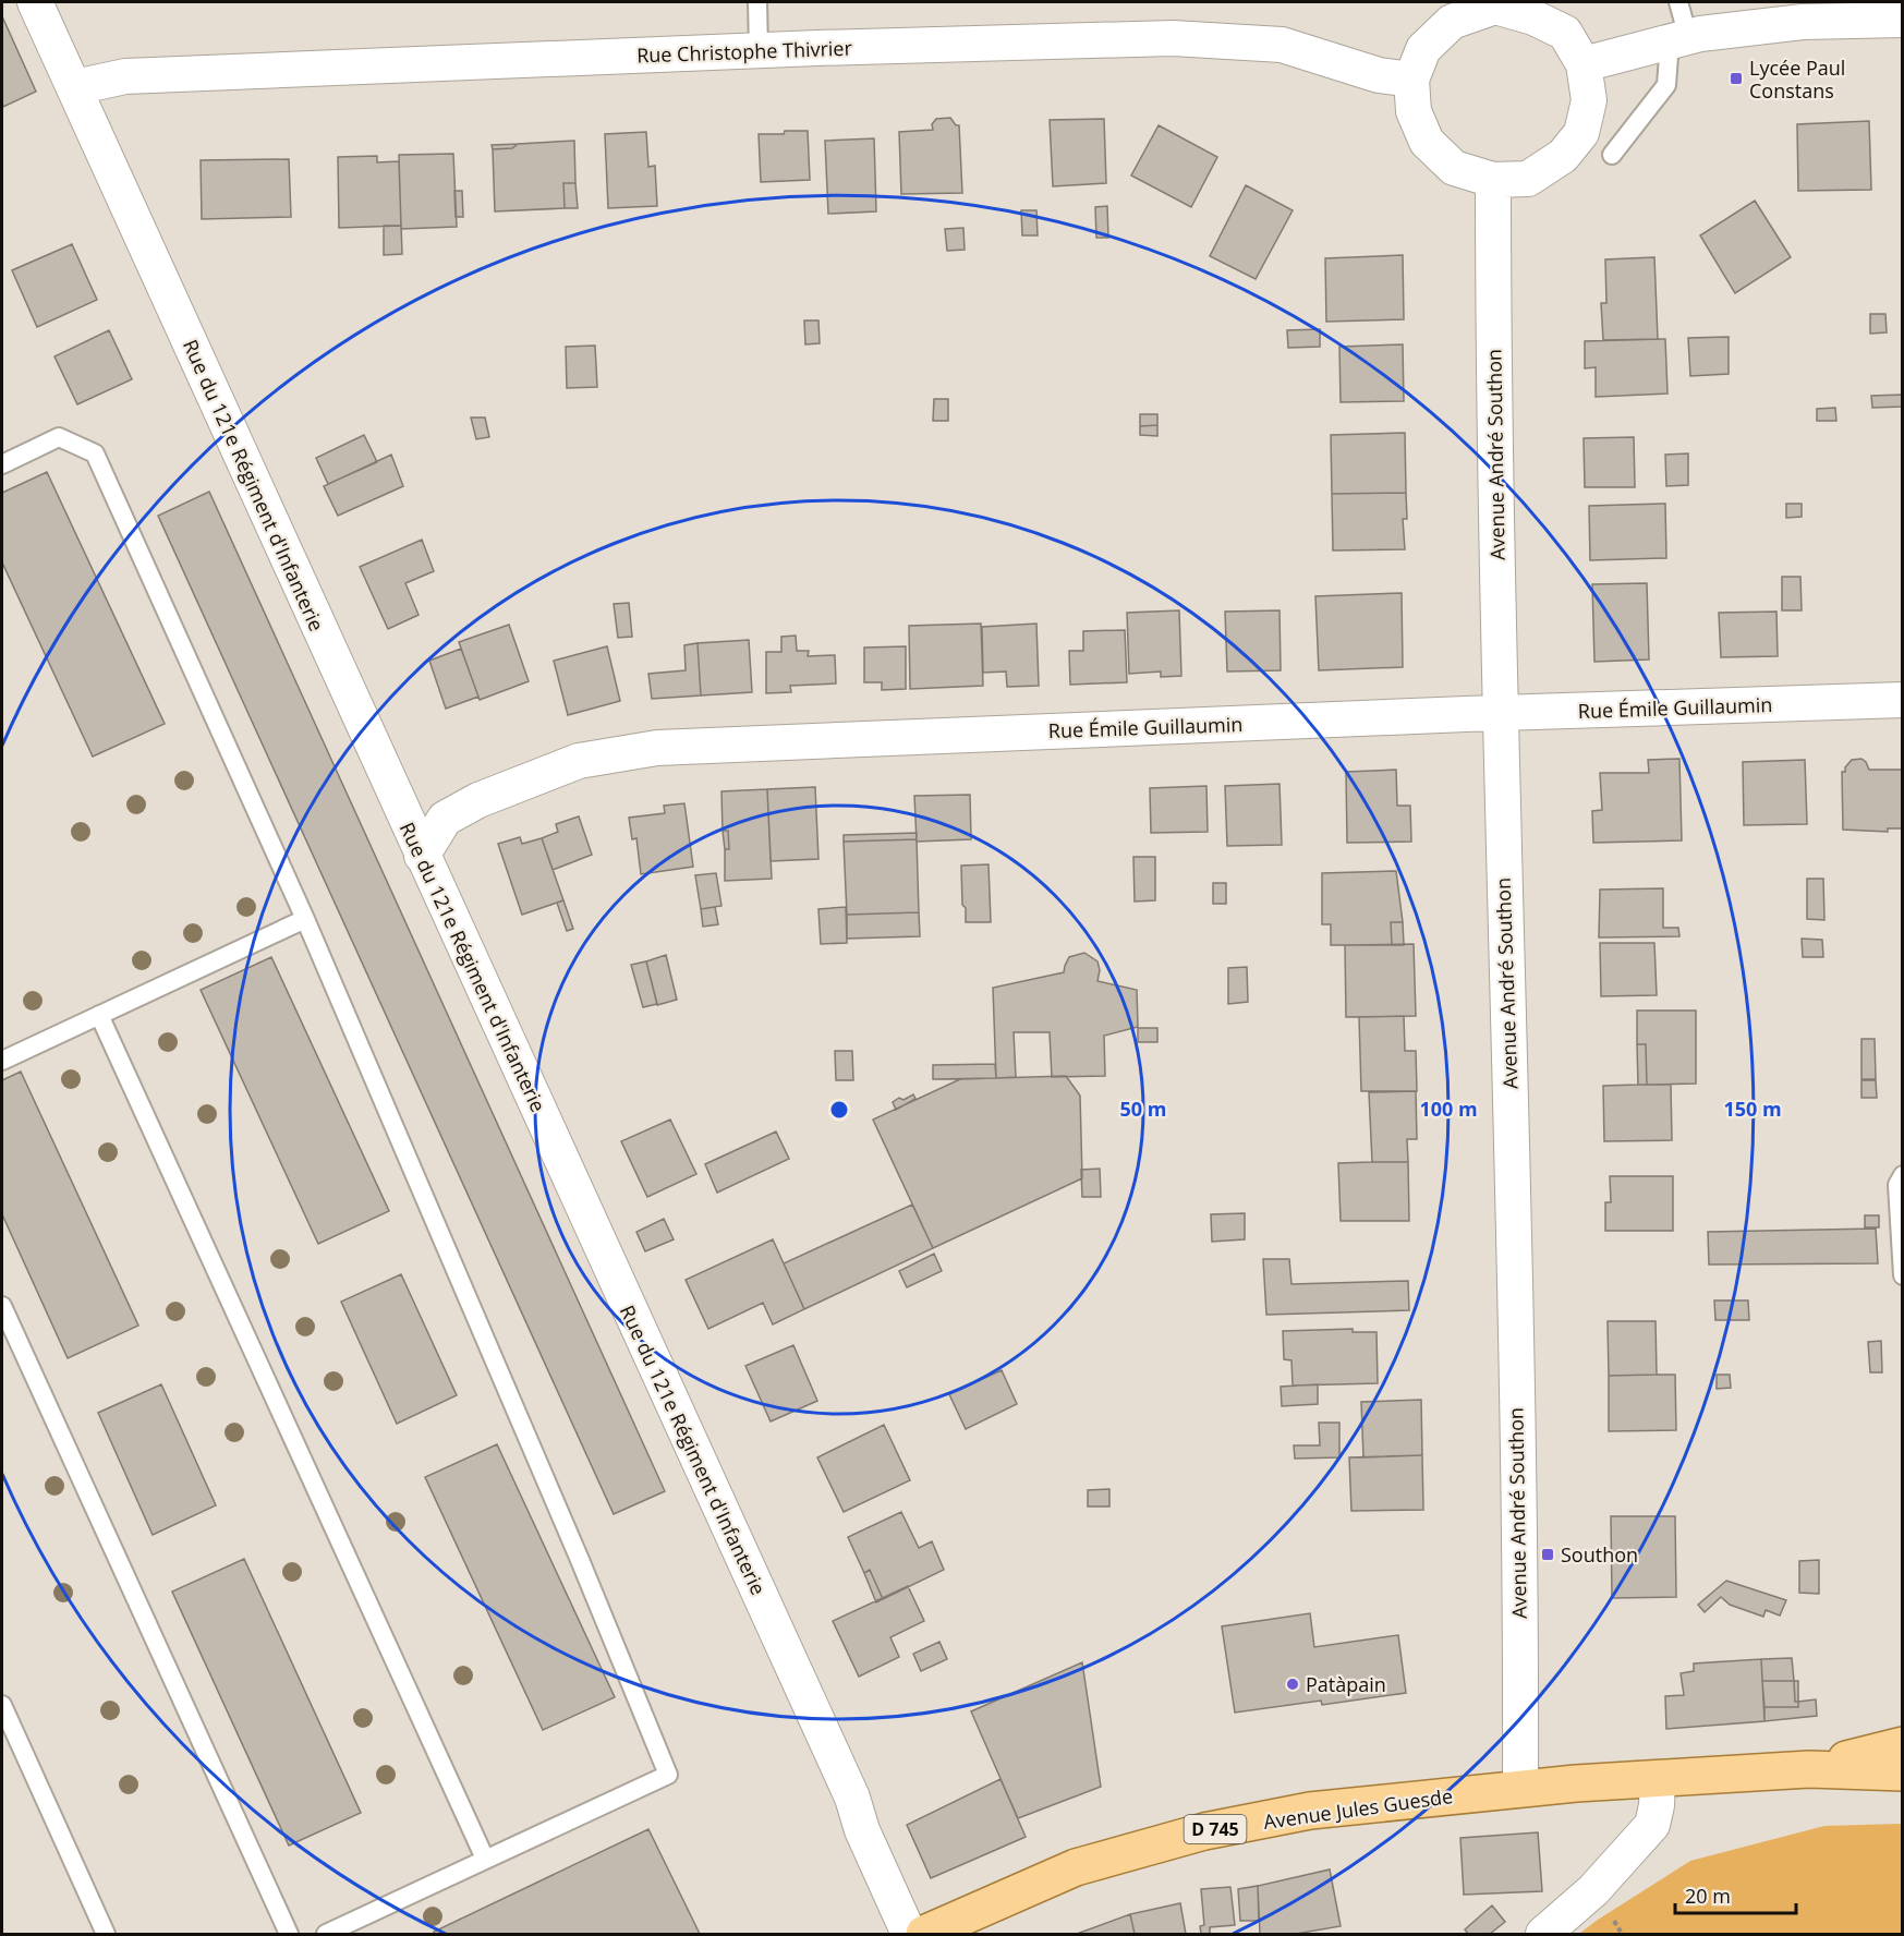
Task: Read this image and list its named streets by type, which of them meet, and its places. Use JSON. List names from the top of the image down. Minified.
{"streets":{"main road":["Avenue Jules Guesde","D 745"],"street":["Rue Christophe Thivrier","Avenue André Southon","Rue du 121e Régiment d'Infanterie","Rue Émile Guillaumin"]},"crossings":[["Rue Christophe Thivrier","Avenue André Southon"],["Rue Christophe Thivrier","Rue du 121e Régiment d'Infanterie"],["Avenue André Southon","Rue Émile Guillaumin"],["Avenue André Southon","Avenue Jules Guesde"],["Rue du 121e Régiment d'Infanterie","Rue Émile Guillaumin"]],"places":{"transit":["Lycée Paul Constans","Southon"],"other":["Patàpain"]},"scale_bar":"20 m","rings":["50 m","100 m","150 m"]}
